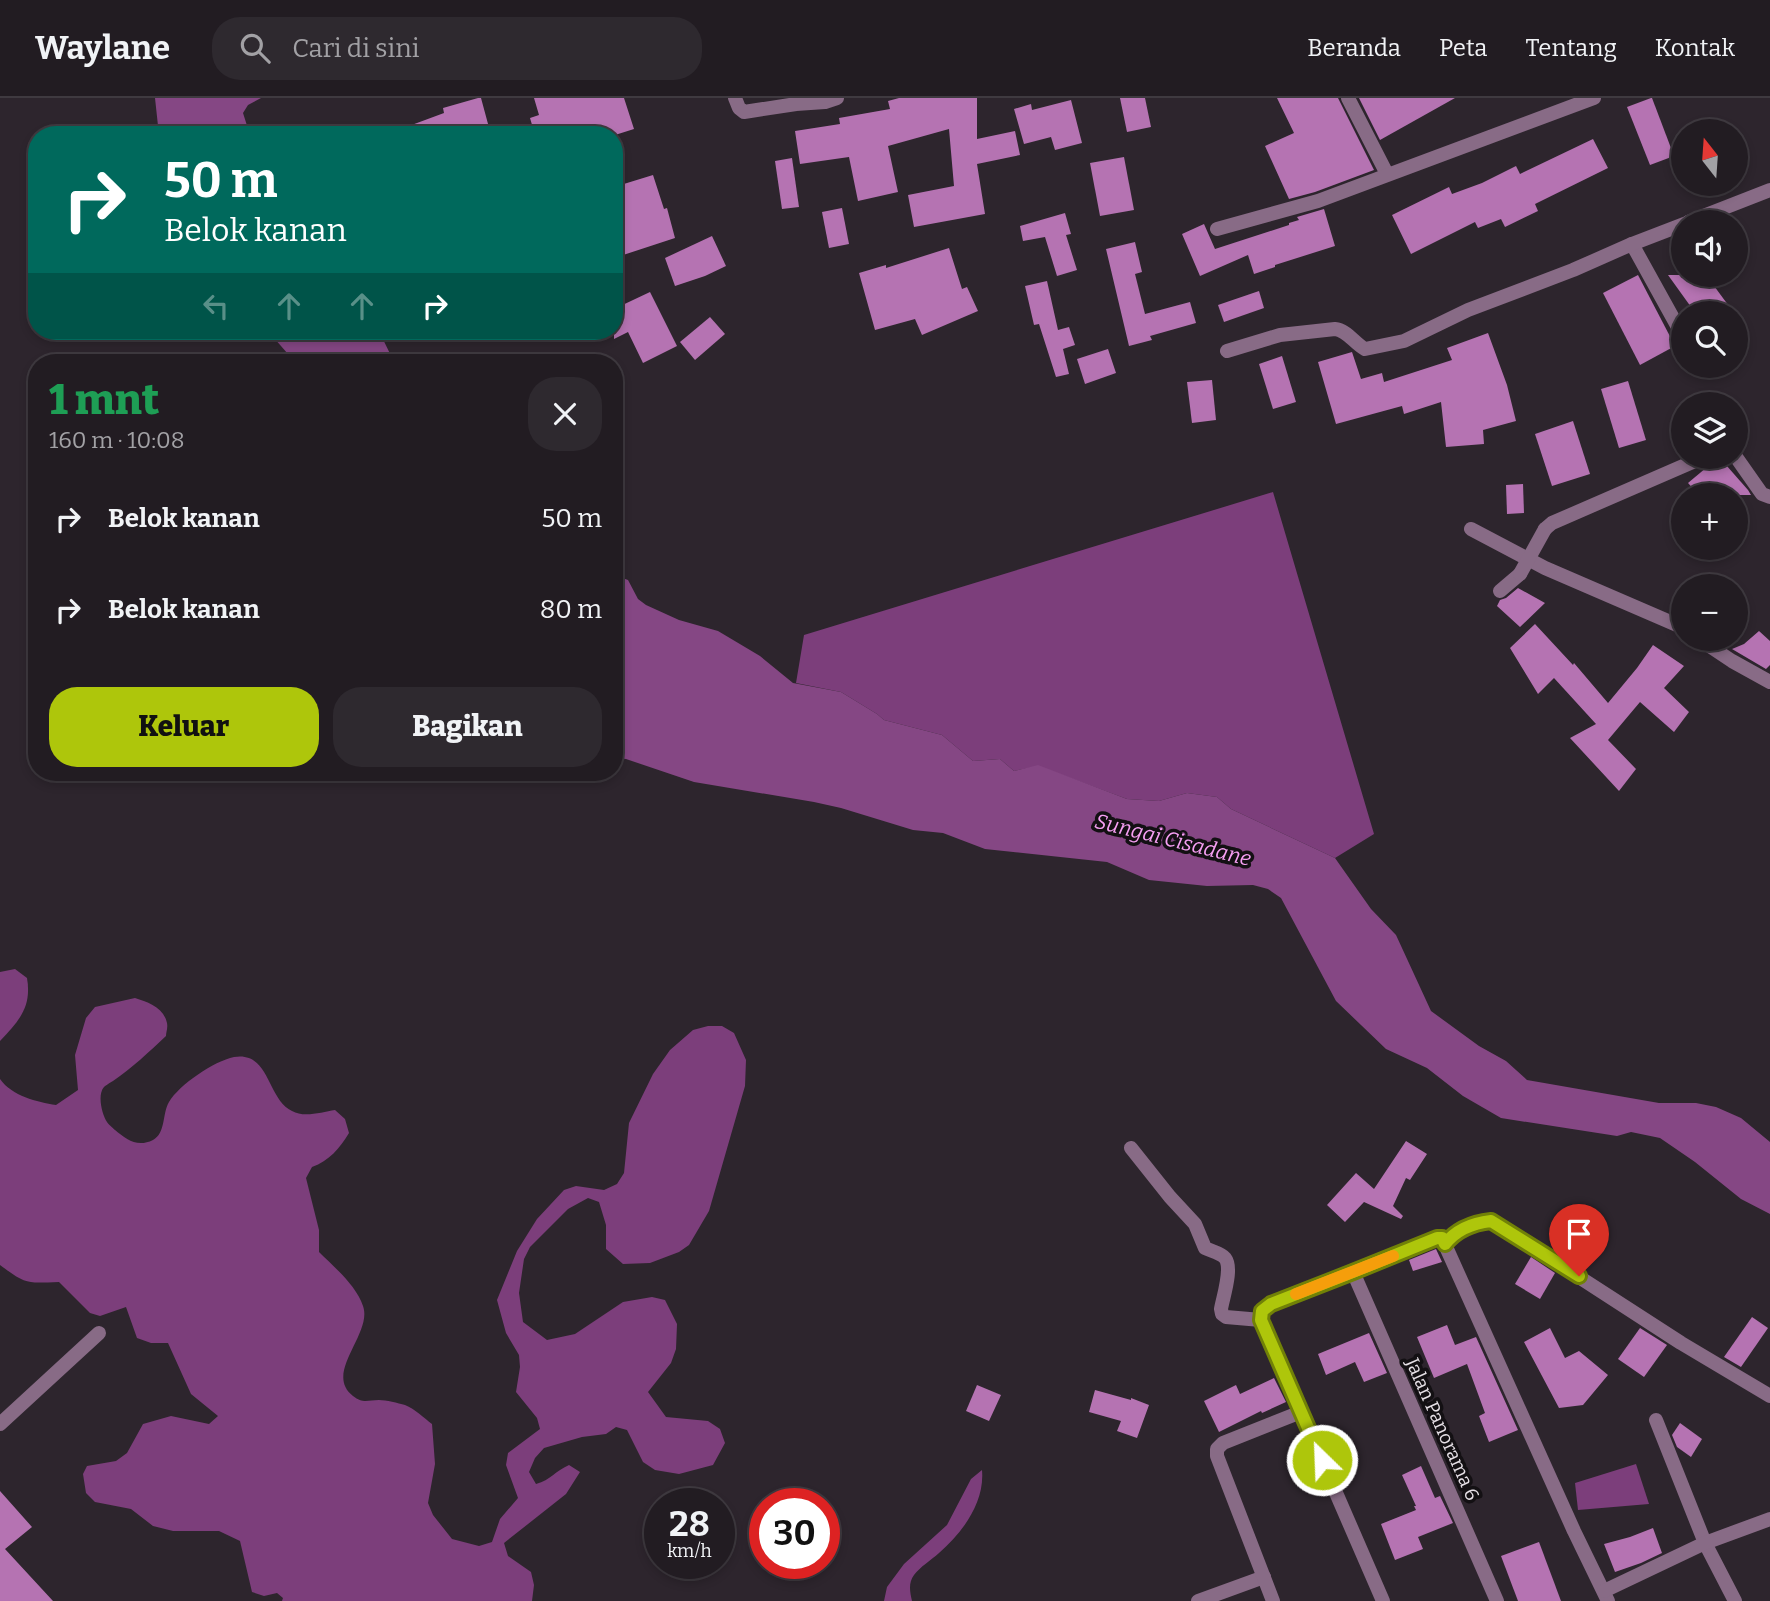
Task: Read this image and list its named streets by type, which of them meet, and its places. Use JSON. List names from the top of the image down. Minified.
{"streets":{"street":["Jalan Panorama 6"]},"water":["Sungai Cisadane"],"north":"top","page":{"header":"Waylane","search":"Cari di sini","nav":["Beranda","Peta","Tentang","Kontak"],"map_buttons":["+","−"],"turn":["50 m","Belok kanan"],"heading":["1 mnt","160 m · 10:08"],"list":[{"name":"Belok kanan","value":"50 m"},{"name":"Belok kanan","value":"80 m"}],"buttons":["Keluar","Bagikan"],"speed":"28 km/h","limit":"30"}}
